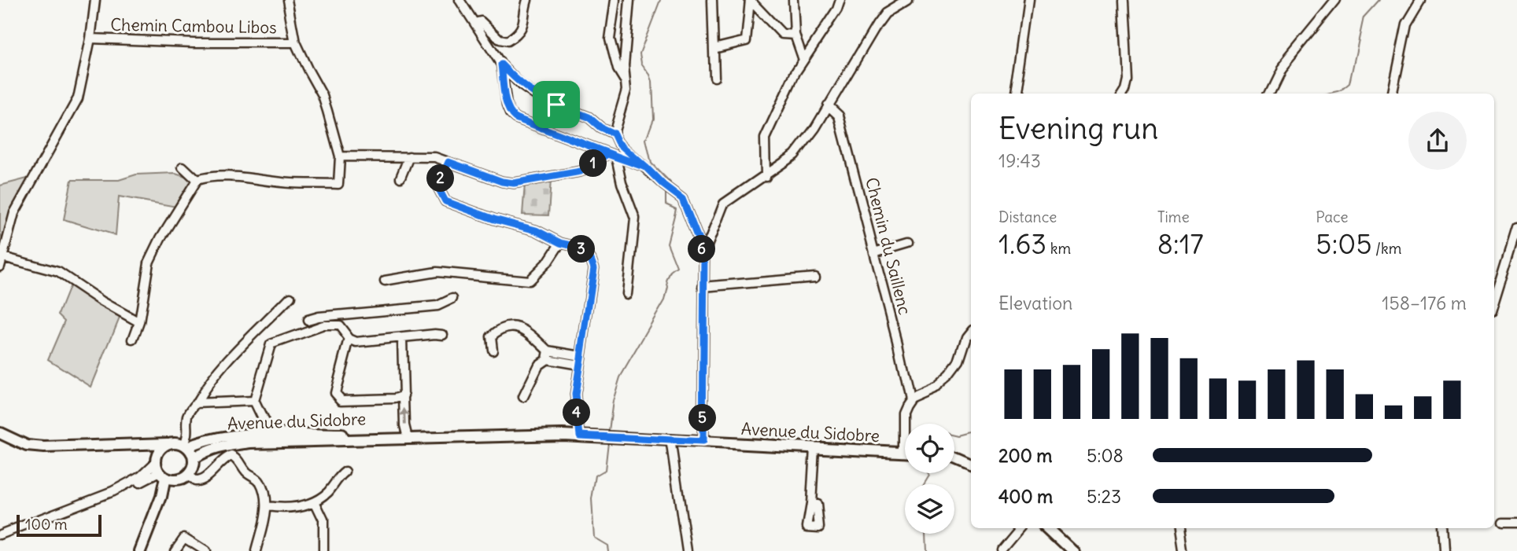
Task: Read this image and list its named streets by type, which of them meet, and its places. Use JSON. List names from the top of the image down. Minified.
{"streets":{"main road":["Avenue du Sidobre"],"street":["Chemin Cambou Libos","Chemin du Saillenc"]},"scale_bar":"100 m","page":{"heading":["Evening run","19:43"],"pins":["1","2","3","6","4","5"],"stats":[["Distance","1.63 km"],["Time","8:17"],["Pace","5:05 /km"]],"chart":["Elevation","158–176 m"],"list":[{"name":"200 m","note":"5:08"},{"name":"400 m","note":"5:23"}],"scale":"100 m"}}
